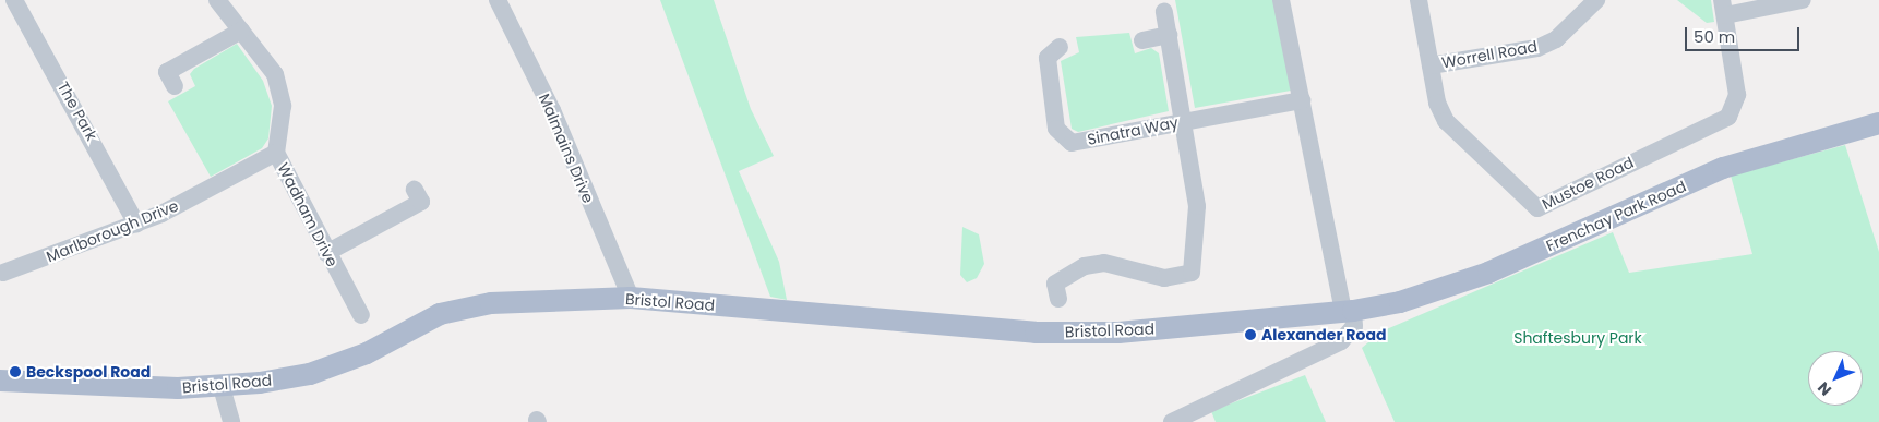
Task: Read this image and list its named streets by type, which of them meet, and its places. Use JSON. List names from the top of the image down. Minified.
{"streets":{"main road":["Frenchay Park Road","Bristol Road"],"street":["Worrell Road","The Park","Sinatra Way","Malmains Drive","Mustoe Road","Wadham Drive","Marlborough Drive"]},"crossings":[["Worrell Road","Mustoe Road"],["The Park","Marlborough Drive"],["Malmains Drive","Bristol Road"],["Wadham Drive","Marlborough Drive"],["Frenchay Park Road","Bristol Road"]],"parks":["Shaftesbury Park"],"places":["Alexander Road","Beckspool Road"],"scale_bar":"50 m","north":"bottom left"}
